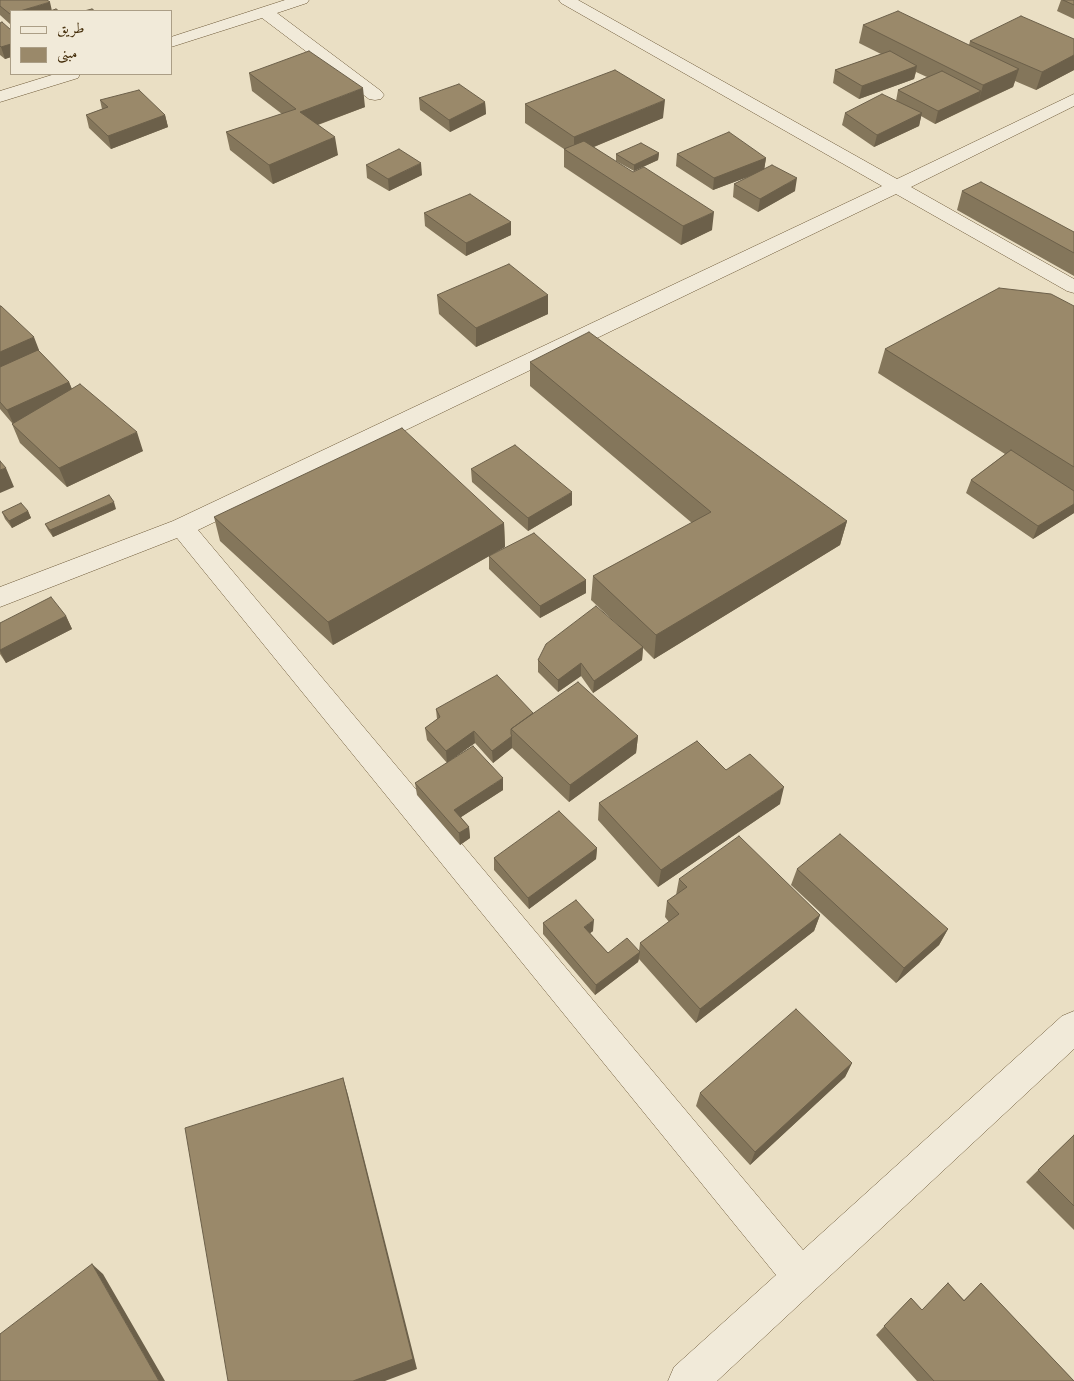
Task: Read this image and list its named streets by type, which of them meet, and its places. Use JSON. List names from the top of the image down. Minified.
{"legend":["طريق","مبنى"]}
